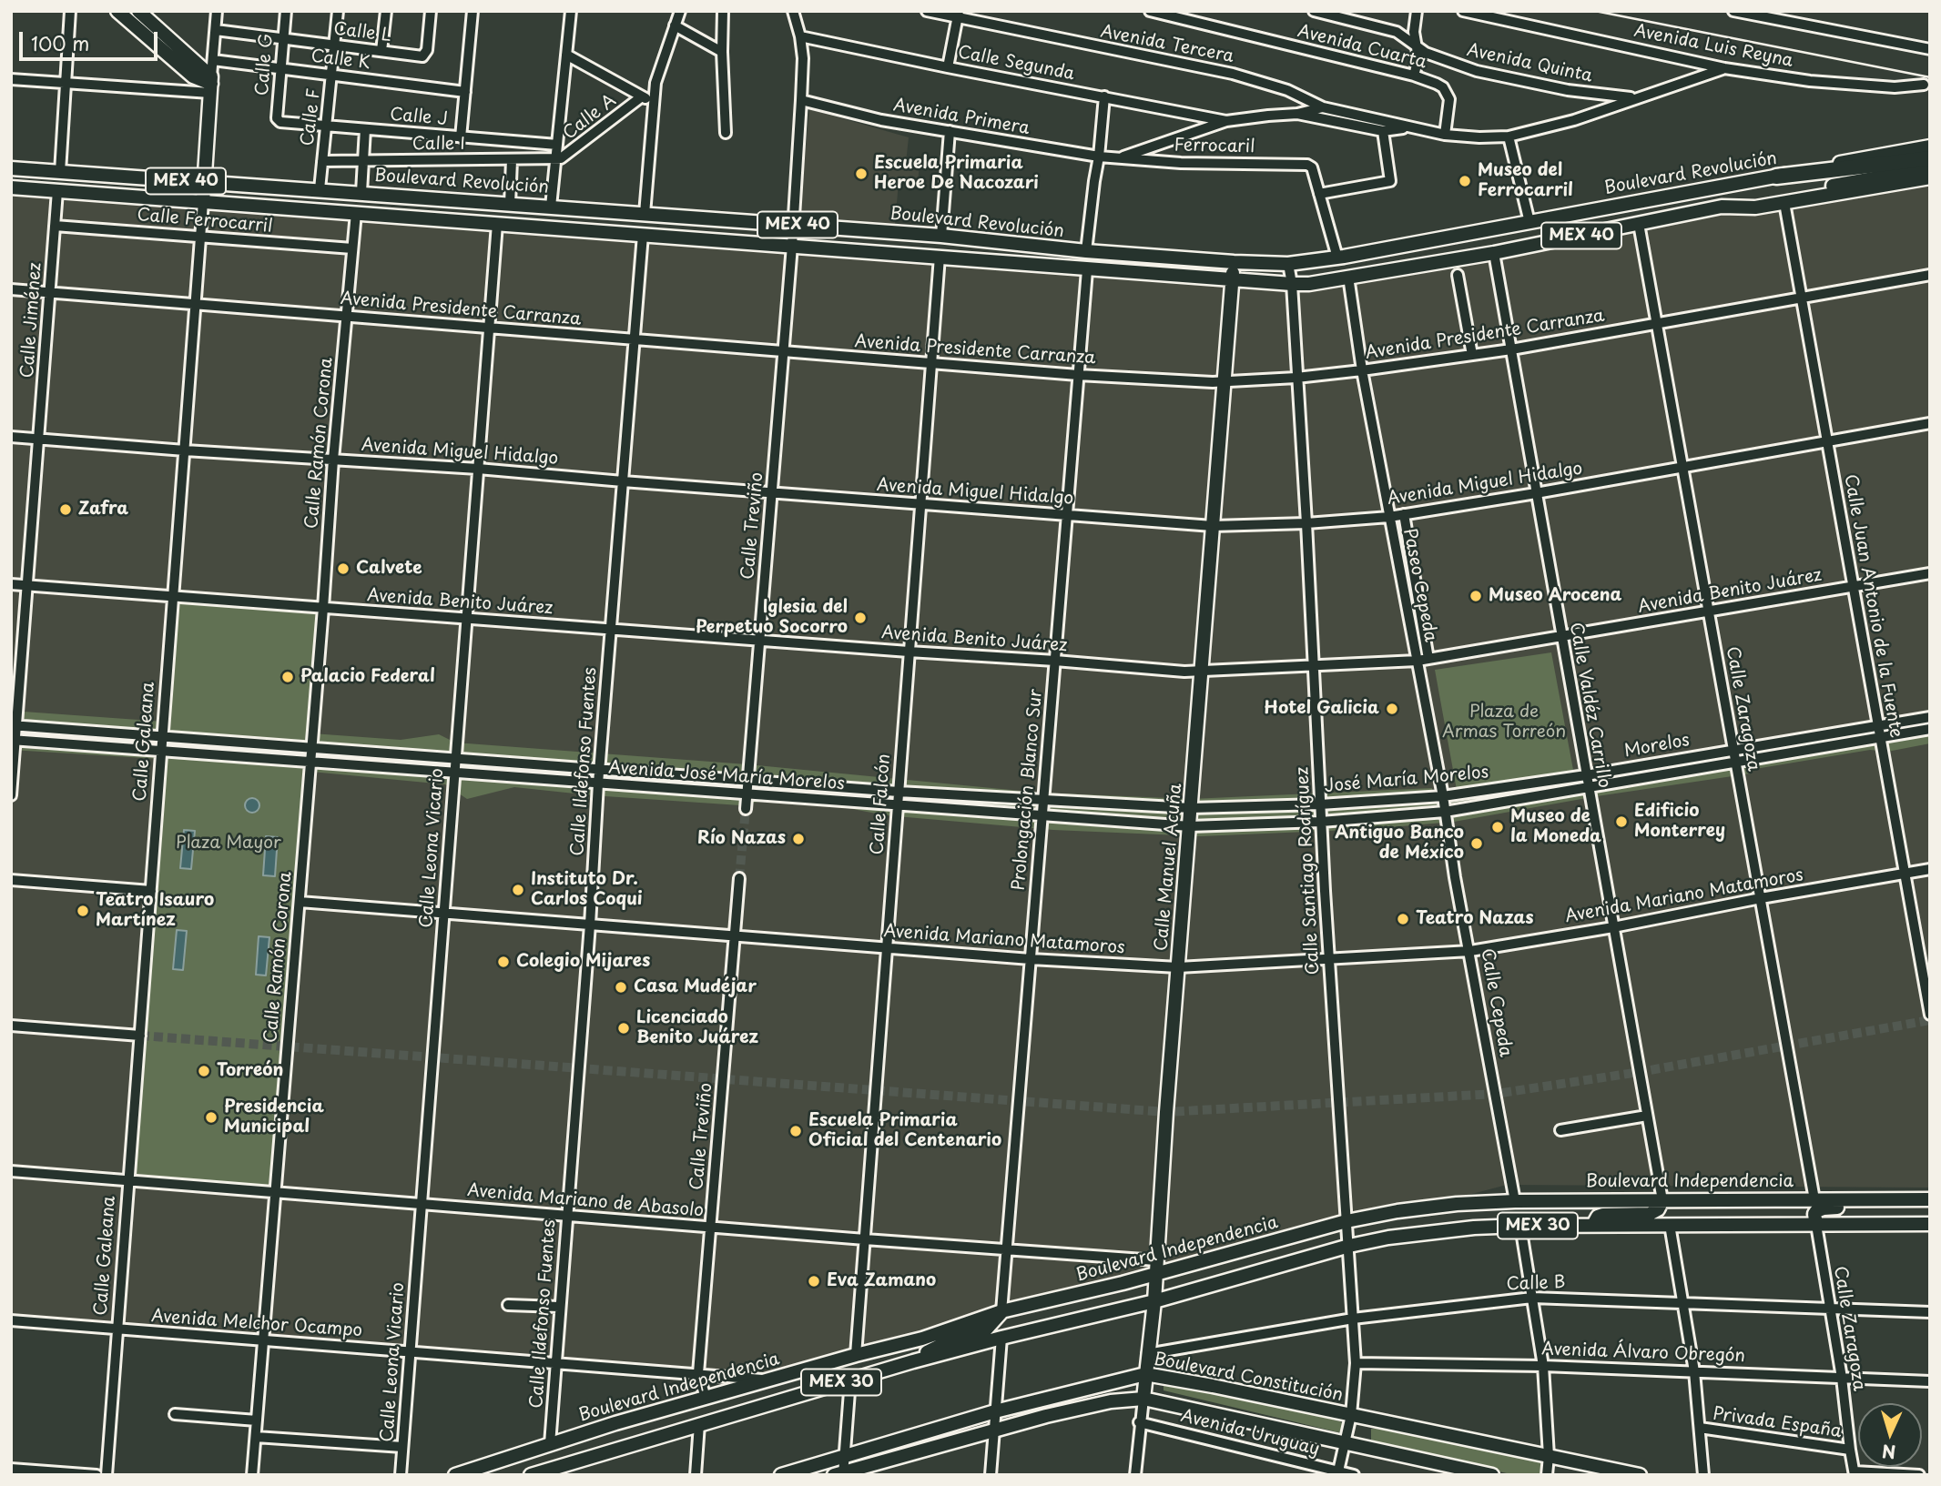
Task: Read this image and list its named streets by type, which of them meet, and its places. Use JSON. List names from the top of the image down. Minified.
{"streets":{"highway":["MEX 40"],"main road":["Boulevard Revolución","Calle Galeana","Calle Manuel Acuña","Boulevard Independencia","MEX 30","Boulevard Constitución"],"street":["Calle L","Avenida Tercera","Avenida Luis Reyna","Avenida Cuarta","Calle K","Calle Segunda","Avenida Quinta","Calle G","Calle F","Calle J","Calle A","Avenida Primera","Calle I","Ferrocaril","Calle Ferrocarril","Avenida Presidente Carranza","Calle Jiménez","Calle Ramón Corona","Avenida Miguel Hidalgo","Calle Treviño","Paseo Cepeda","Avenida Benito Juárez","Calle Juan Antonio de la Fuente","Calle Valdéz Carrillo","Calle Zaragoza","Morelos","Calle Ildefonso Fuentes","Avenida José María Morelos","José María Morelos","Prolongación Blanco Sur","Calle Falcón","Calle Leona Vicario","Calle Santiago Rodríguez","Avenida Mariano Matamoros","Calle Cepeda","Avenida Mariano de Abasolo","Calle B","Avenida Melchor Ocampo","Avenida Álvaro Obregón","Privada España","Avenida Uruguay"]},"crossings":[["Calle L","Calle G"],["Calle L","Calle F"],["Calle L","Calle Galeana"],["Calle K","Calle G"],["Calle K","Calle F"],["Calle K","Calle Galeana"],["Calle Segunda","Calle Treviño"],["Calle G","Calle J"],["Calle F","Calle J"],["Calle F","Calle I"],["Calle F","Boulevard Revolución"],["Calle A","Calle I"],["Avenida Primera","Ferrocaril"],["Avenida Primera","Calle Treviño"],["Boulevard Revolución","MEX 40"],["Boulevard Revolución","Calle Treviño"],["Boulevard Revolución","Calle Galeana"],["Boulevard Revolución","Calle Manuel Acuña"],["Boulevard Revolución","Calle Santiago Rodríguez"],["MEX 40","Calle Jiménez"],["MEX 40","Calle Ramón Corona"],["MEX 40","Calle Treviño"],["MEX 40","Calle Juan Antonio de la Fuente"],["MEX 40","Calle Valdéz Carrillo"],["MEX 40","Calle Zaragoza"],["MEX 40","Calle Galeana"],["MEX 40","Calle Ildefonso Fuentes"],["MEX 40","Prolongación Blanco Sur"],["MEX 40","Calle Falcón"],["MEX 40","Calle Leona Vicario"],["MEX 40","Calle Manuel Acuña"],["MEX 40","Calle Santiago Rodríguez"],["Calle Ferrocarril","Calle Jiménez"],["Calle Ferrocarril","Calle Ramón Corona"],["Calle Ferrocarril","Calle Galeana"],["Avenida Presidente Carranza","Calle Jiménez"],["Avenida Presidente Carranza","Calle Ramón Corona"],["Avenida Presidente Carranza","Calle Treviño"],["Avenida Presidente Carranza","Calle Juan Antonio de la Fuente"],["Avenida Presidente Carranza","Calle Valdéz Carrillo"],["Avenida Presidente Carranza","Calle Zaragoza"],["Avenida Presidente Carranza","Calle Galeana"],["Avenida Presidente Carranza","Calle Ildefonso Fuentes"],["Avenida Presidente Carranza","Prolongación Blanco Sur"],["Avenida Presidente Carranza","Calle Falcón"],["Avenida Presidente Carranza","Calle Leona Vicario"],["Avenida Presidente Carranza","Calle Manuel Acuña"],["Avenida Presidente Carranza","Calle Santiago Rodríguez"],["Calle Jiménez","Avenida Miguel Hidalgo"],["Calle Jiménez","Avenida Benito Juárez"],["Calle Jiménez","Avenida José María Morelos"],["Calle Ramón Corona","Avenida Miguel Hidalgo"],["Calle Ramón Corona","Avenida Benito Juárez"],["Calle Ramón Corona","Avenida José María Morelos"],["Calle Ramón Corona","Avenida Mariano Matamoros"],["Calle Ramón Corona","Avenida Mariano de Abasolo"],["Calle Ramón Corona","Avenida Melchor Ocampo"],["Avenida Miguel Hidalgo","Calle Treviño"],["Avenida Miguel Hidalgo","Paseo Cepeda"],["Avenida Miguel Hidalgo","Calle Juan Antonio de la Fuente"],["Avenida Miguel Hidalgo","Calle Valdéz Carrillo"],["Avenida Miguel Hidalgo","Calle Zaragoza"],["Avenida Miguel Hidalgo","Calle Galeana"],["Avenida Miguel Hidalgo","Calle Ildefonso Fuentes"],["Avenida Miguel Hidalgo","Prolongación Blanco Sur"],["Avenida Miguel Hidalgo","Calle Falcón"],["Avenida Miguel Hidalgo","Calle Leona Vicario"],["Avenida Miguel Hidalgo","Calle Manuel Acuña"],["Avenida Miguel Hidalgo","Calle Santiago Rodríguez"],["Calle Treviño","Avenida Benito Juárez"],["Calle Treviño","Avenida José María Morelos"],["Calle Treviño","Avenida Mariano Matamoros"],["Calle Treviño","Boulevard Independencia"],["Calle Treviño","Avenida Mariano de Abasolo"],["Calle Treviño","Avenida Melchor Ocampo"],["Paseo Cepeda","Avenida Benito Juárez"],["Paseo Cepeda","Calle Cepeda"],["Avenida Benito Juárez","Calle Juan Antonio de la Fuente"],["Avenida Benito Juárez","Calle Valdéz Carrillo"],["Avenida Benito Juárez","Calle Zaragoza"],["Avenida Benito Juárez","Calle Galeana"],["Avenida Benito Juárez","Calle Ildefonso Fuentes"],["Avenida Benito Juárez","Prolongación Blanco Sur"],["Avenida Benito Juárez","Calle Falcón"],["Avenida Benito Juárez","Calle Leona Vicario"],["Avenida Benito Juárez","Calle Manuel Acuña"],["Avenida Benito Juárez","Calle Santiago Rodríguez"],["Avenida Benito Juárez","Calle Cepeda"],["Calle Juan Antonio de la Fuente","Morelos"],["Calle Juan Antonio de la Fuente","Avenida José María Morelos"],["Calle Juan Antonio de la Fuente","Avenida Mariano Matamoros"],["Calle Valdéz Carrillo","Morelos"],["Calle Valdéz Carrillo","Avenida José María Morelos"],["Calle Valdéz Carrillo","José María Morelos"],["Calle Valdéz Carrillo","Avenida Mariano Matamoros"],["Calle Valdéz Carrillo","Boulevard Independencia"],["Calle Zaragoza","Morelos"],["Calle Zaragoza","Avenida José María Morelos"],["Calle Zaragoza","Avenida Mariano Matamoros"],["Calle Zaragoza","Boulevard Independencia"],["Calle Zaragoza","MEX 30"],["Calle Zaragoza","Calle B"],["Calle Zaragoza","Avenida Álvaro Obregón"],["Calle Zaragoza","Privada España"],["Calle Galeana","Avenida José María Morelos"],["Calle Galeana","Avenida Mariano de Abasolo"],["Calle Galeana","Avenida Melchor Ocampo"],["Morelos","José María Morelos"],["Calle Ildefonso Fuentes","Avenida José María Morelos"],["Calle Ildefonso Fuentes","Avenida Mariano Matamoros"],["Calle Ildefonso Fuentes","Boulevard Independencia"],["Calle Ildefonso Fuentes","Avenida Mariano de Abasolo"],["Calle Ildefonso Fuentes","Avenida Melchor Ocampo"],["Avenida José María Morelos","José María Morelos"],["Avenida José María Morelos","Prolongación Blanco Sur"],["Avenida José María Morelos","Calle Falcón"],["Avenida José María Morelos","Calle Leona Vicario"],["Avenida José María Morelos","Calle Manuel Acuña"],["Avenida José María Morelos","Calle Santiago Rodríguez"],["Avenida José María Morelos","Calle Cepeda"],["José María Morelos","Calle Manuel Acuña"],["José María Morelos","Calle Santiago Rodríguez"],["José María Morelos","Calle Cepeda"],["Prolongación Blanco Sur","Avenida Mariano Matamoros"],["Prolongación Blanco Sur","Boulevard Independencia"],["Prolongación Blanco Sur","Avenida Mariano de Abasolo"],["Calle Falcón","Avenida Mariano Matamoros"],["Calle Falcón","Boulevard Independencia"],["Calle Falcón","Avenida Mariano de Abasolo"],["Calle Leona Vicario","Avenida Mariano Matamoros"],["Calle Leona Vicario","Avenida Mariano de Abasolo"],["Calle Leona Vicario","Avenida Melchor Ocampo"],["Calle Manuel Acuña","Avenida Mariano Matamoros"],["Calle Manuel Acuña","Boulevard Independencia"],["Calle Manuel Acuña","Avenida Mariano de Abasolo"],["Calle Manuel Acuña","MEX 30"],["Calle Manuel Acuña","Calle B"],["Calle Manuel Acuña","Boulevard Constitución"],["Calle Manuel Acuña","Avenida Uruguay"],["Calle Santiago Rodríguez","Avenida Mariano Matamoros"],["Calle Santiago Rodríguez","Boulevard Independencia"],["Calle Santiago Rodríguez","MEX 30"],["Calle Santiago Rodríguez","Calle B"],["Calle Santiago Rodríguez","Avenida Álvaro Obregón"],["Calle Santiago Rodríguez","Boulevard Constitución"],["Calle Santiago Rodríguez","Avenida Uruguay"],["Avenida Mariano Matamoros","Calle Cepeda"],["Calle Cepeda","Boulevard Independencia"],["Boulevard Independencia","Avenida Mariano de Abasolo"],["Boulevard Independencia","Avenida Melchor Ocampo"]],"parks":["Plaza de Armas Torreón","Plaza Mayor"],"places":["Escuela Primaria Heroe De Nacozari","Museo del Ferrocarril","Zafra","Calvete","Museo Arocena","Iglesia del Perpetuo Socorro","Palacio Federal","Hotel Galicia","Edificio Monterrey","Museo de la Moneda","Río Nazas","Antiguo Banco de México","Instituto Dr. Carlos Coqui","Teatro Isauro Martínez","Teatro Nazas","Colegio Mijares","Casa Mudéjar","Licenciado Benito Juárez","Torreón","Presidencia Municipal","Escuela Primaria Oficial del Centenario","Eva Zamano"],"scale_bar":"100 m","north":"bottom"}
